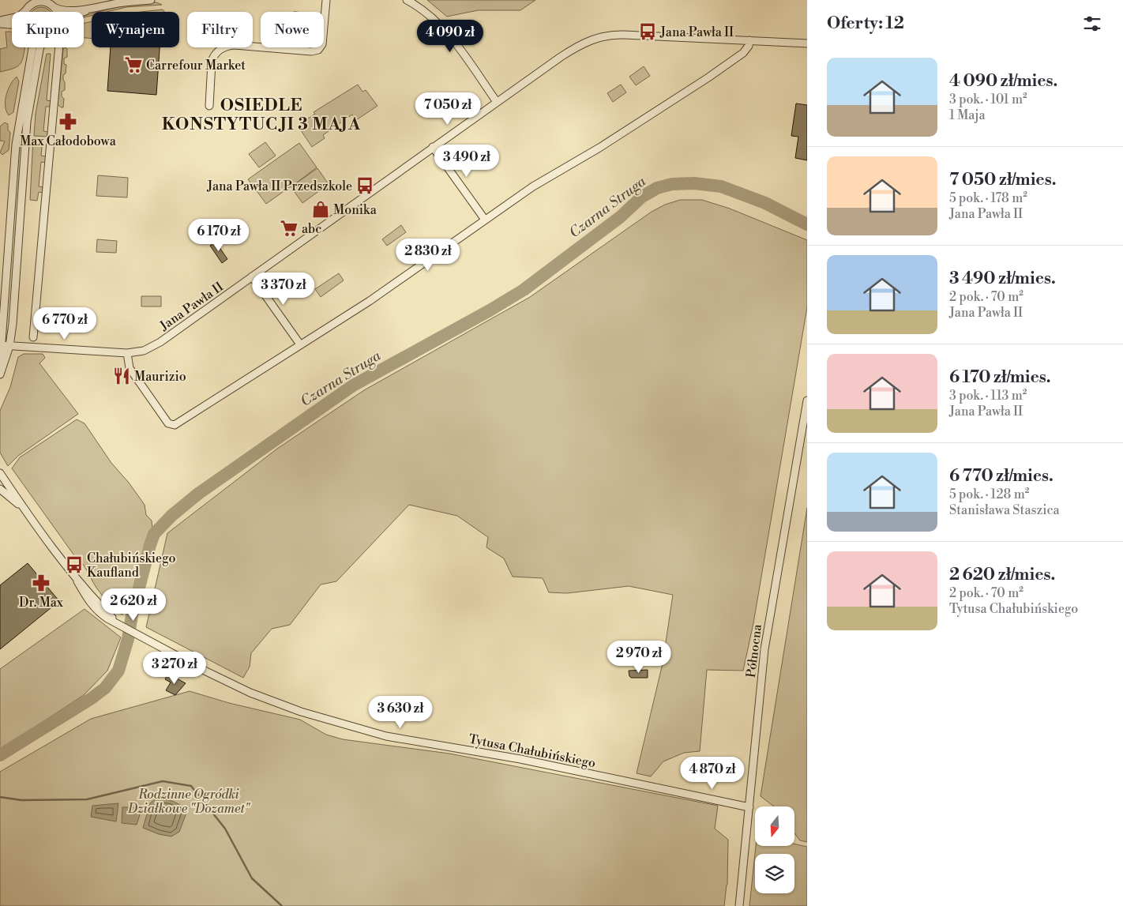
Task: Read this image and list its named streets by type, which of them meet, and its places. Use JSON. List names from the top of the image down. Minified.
{"streets":{"street":["Jana Pawła II","Północna","Tytusa Chałubińskiego"]},"crossings":[["Północna","Tytusa Chałubińskiego"]],"districts":["OSIEDLE KONSTYTUCJI 3 MAJA"],"water":["Czarna Struga"],"parks":["Rodzinne Ogródki Działkowe \"Dozamet\""],"places":{"bus stop":["Jana Pawła II","Jana Pawła II Przedszkole","Chałubińskiego Kaufland"],"supermarket":["Carrefour Market","abc"],"pharmacy":["Max Całodobowa","Dr. Max"],"shop":["Monika"],"restaurant":["Maurizio"]},"north":"bottom","page":{"heading":"Oferty: 12","chip":["Kupno","Wynajem","Filtry","Nowe"],"price":["4 090 zł","7 050 zł","3 490 zł","6 170 zł","2 830 zł","3 370 zł","6 770 zł","2 620 zł","2 970 zł","3 270 zł","3 630 zł","4 870 zł"],"list":[{"name":"4 090 zł/mies.","note":"3 pok. · 101 m² · 1 Maja"},{"name":"7 050 zł/mies.","note":"5 pok. · 178 m² · Jana Pawła II"},{"name":"3 490 zł/mies.","note":"2 pok. · 70 m² · Jana Pawła II"},{"name":"6 170 zł/mies.","note":"3 pok. · 113 m² · Jana Pawła II"},{"name":"6 770 zł/mies.","note":"5 pok. · 128 m² · Stanisława Staszica"},{"name":"2 620 zł/mies.","note":"2 pok. · 70 m² · Tytusa Chałubińskiego"}]}}
